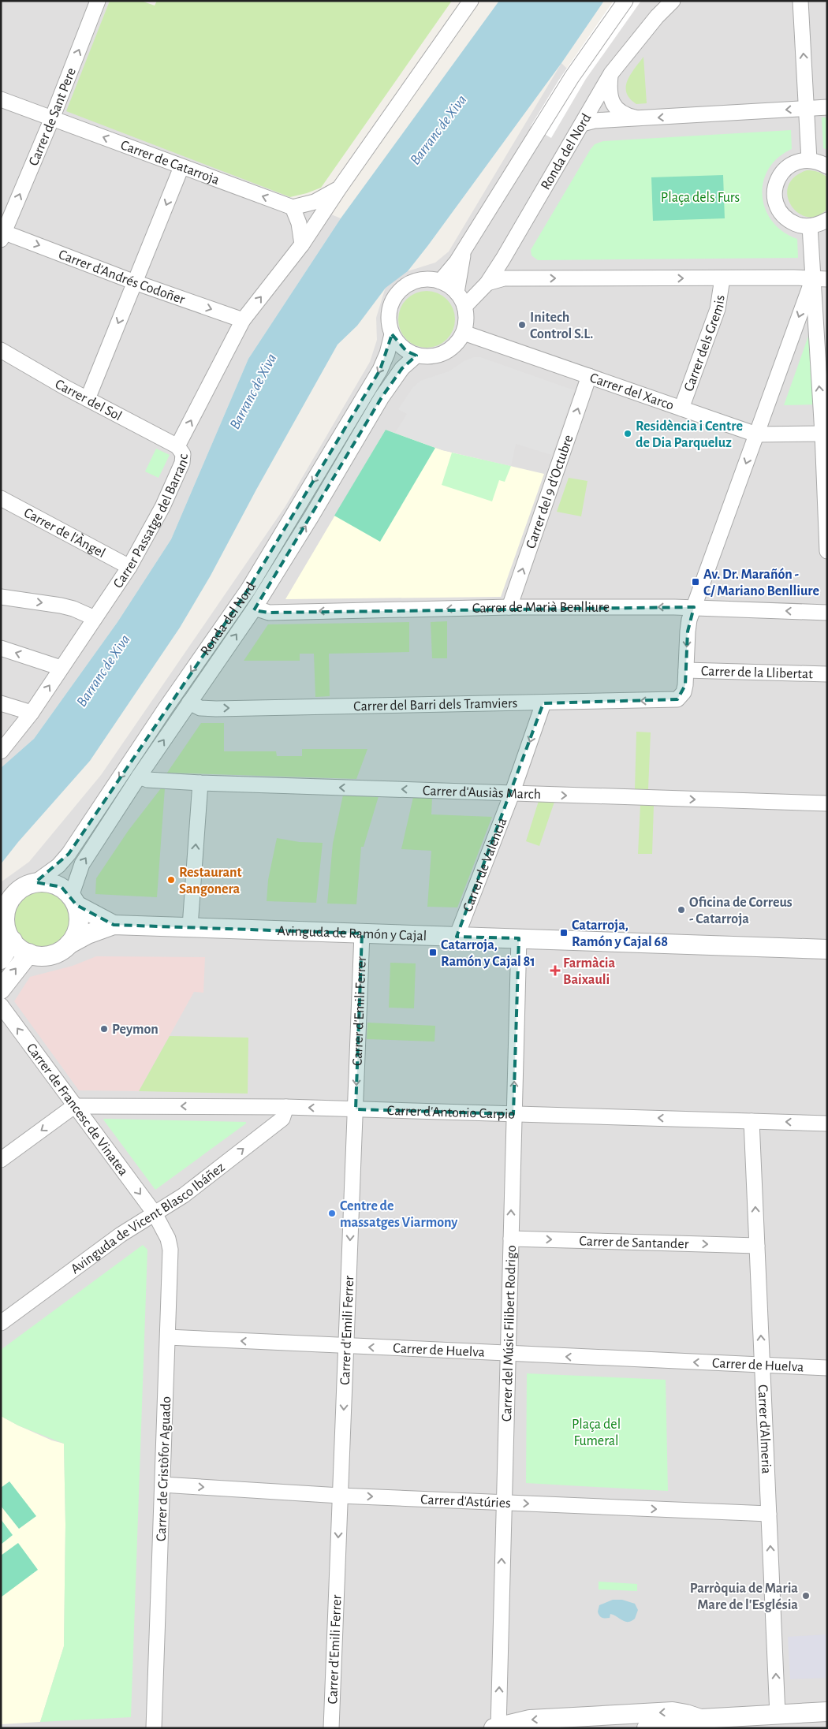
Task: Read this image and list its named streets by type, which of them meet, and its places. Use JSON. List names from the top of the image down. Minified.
{"streets":{"street":["Carrer de Sant Pere","Ronda del Nord","Carrer de Catarroja","Carrer d'Andrés Codoñer","Carrer dels Gremis","Carrer del Xarco","Carrer del Sol","Carrer del 9 d'Octubre","Carrer Passatge del Barranc","Carrer de l'Àngel","Carrer de Marià Benlliure","Carrer de la Llibertat","Carrer del Barri dels Tramviers","Carrer d'Ausiàs March","Carrer de València","Avinguda de Ramón y Cajal","Carrer d'Emili Ferrer","Carrer de Francesc de Vinatea","Carrer d'Antonio Carpio","Avinguda de Vicent Blasco Ibáñez","Carrer de Santander","Carrer del Músic Filibert Rodrigo","Carrer de Huelva","Carrer d'Almeria","Carrer de Cristòfor Aguado","Carrer d'Astúries"]},"crossings":[["Carrer de Sant Pere","Carrer de Catarroja"],["Carrer de Sant Pere","Carrer d'Andrés Codoñer"],["Ronda del Nord","Carrer del Xarco"],["Ronda del Nord","Carrer de Marià Benlliure"],["Ronda del Nord","Carrer del Barri dels Tramviers"],["Ronda del Nord","Carrer d'Ausiàs March"],["Ronda del Nord","Avinguda de Ramón y Cajal"],["Carrer d'Andrés Codoñer","Carrer Passatge del Barranc"],["Carrer dels Gremis","Carrer del Xarco"],["Carrer del Xarco","Carrer del 9 d'Octubre"],["Carrer del Sol","Carrer Passatge del Barranc"],["Carrer del 9 d'Octubre","Carrer de Marià Benlliure"],["Carrer Passatge del Barranc","Carrer de l'Àngel"],["Carrer de la Llibertat","Carrer del Barri dels Tramviers"],["Carrer del Barri dels Tramviers","Carrer de València"],["Carrer d'Ausiàs March","Carrer de València"],["Carrer de València","Avinguda de Ramón y Cajal"],["Avinguda de Ramón y Cajal","Carrer d'Emili Ferrer"],["Avinguda de Ramón y Cajal","Carrer del Músic Filibert Rodrigo"],["Carrer d'Emili Ferrer","Carrer d'Antonio Carpio"],["Carrer d'Emili Ferrer","Carrer de Huelva"],["Carrer d'Emili Ferrer","Carrer d'Astúries"],["Carrer de Francesc de Vinatea","Carrer d'Antonio Carpio"],["Carrer de Francesc de Vinatea","Avinguda de Vicent Blasco Ibáñez"],["Carrer de Francesc de Vinatea","Carrer de Cristòfor Aguado"],["Carrer d'Antonio Carpio","Avinguda de Vicent Blasco Ibáñez"],["Carrer d'Antonio Carpio","Carrer del Músic Filibert Rodrigo"],["Carrer d'Antonio Carpio","Carrer d'Almeria"],["Avinguda de Vicent Blasco Ibáñez","Carrer de Cristòfor Aguado"],["Carrer de Santander","Carrer del Músic Filibert Rodrigo"],["Carrer de Santander","Carrer d'Almeria"],["Carrer del Músic Filibert Rodrigo","Carrer de Huelva"],["Carrer del Músic Filibert Rodrigo","Carrer d'Astúries"],["Carrer de Huelva","Carrer d'Almeria"],["Carrer de Huelva","Carrer de Cristòfor Aguado"],["Carrer d'Almeria","Carrer d'Astúries"],["Carrer de Cristòfor Aguado","Carrer d'Astúries"]],"one_way":["Carrer de Sant Pere","Carrer de Catarroja","Carrer d'Andrés Codoñer","Carrer del 9 d'Octubre","Carrer de Marià Benlliure","Carrer de València","Carrer d'Emili Ferrer","Carrer d'Antonio Carpio","Avinguda de Vicent Blasco Ibáñez","Carrer de Santander","Carrer del Músic Filibert Rodrigo","Carrer de Huelva","Carrer d'Almeria","Carrer d'Astúries"],"water":["Barranc de Xiva"],"parks":["Plaça dels Furs","Plaça del Fumeral"],"places":{"other":["Initech Control S.L.","Residència i Centre de Dia Parqueluz","Restaurant Sangonera","Oficina de Correus - Catarroja","Peymon","Centre de massatges Viarmony","Parròquia de Maria Mare de l'Església"],"transit":["Av. Dr. Marañón - C/ Mariano Benlliure","Catarroja, Ramón y Cajal 68","Catarroja, Ramón y Cajal 81"],"health":["Farmàcia Baixauli"]}}
